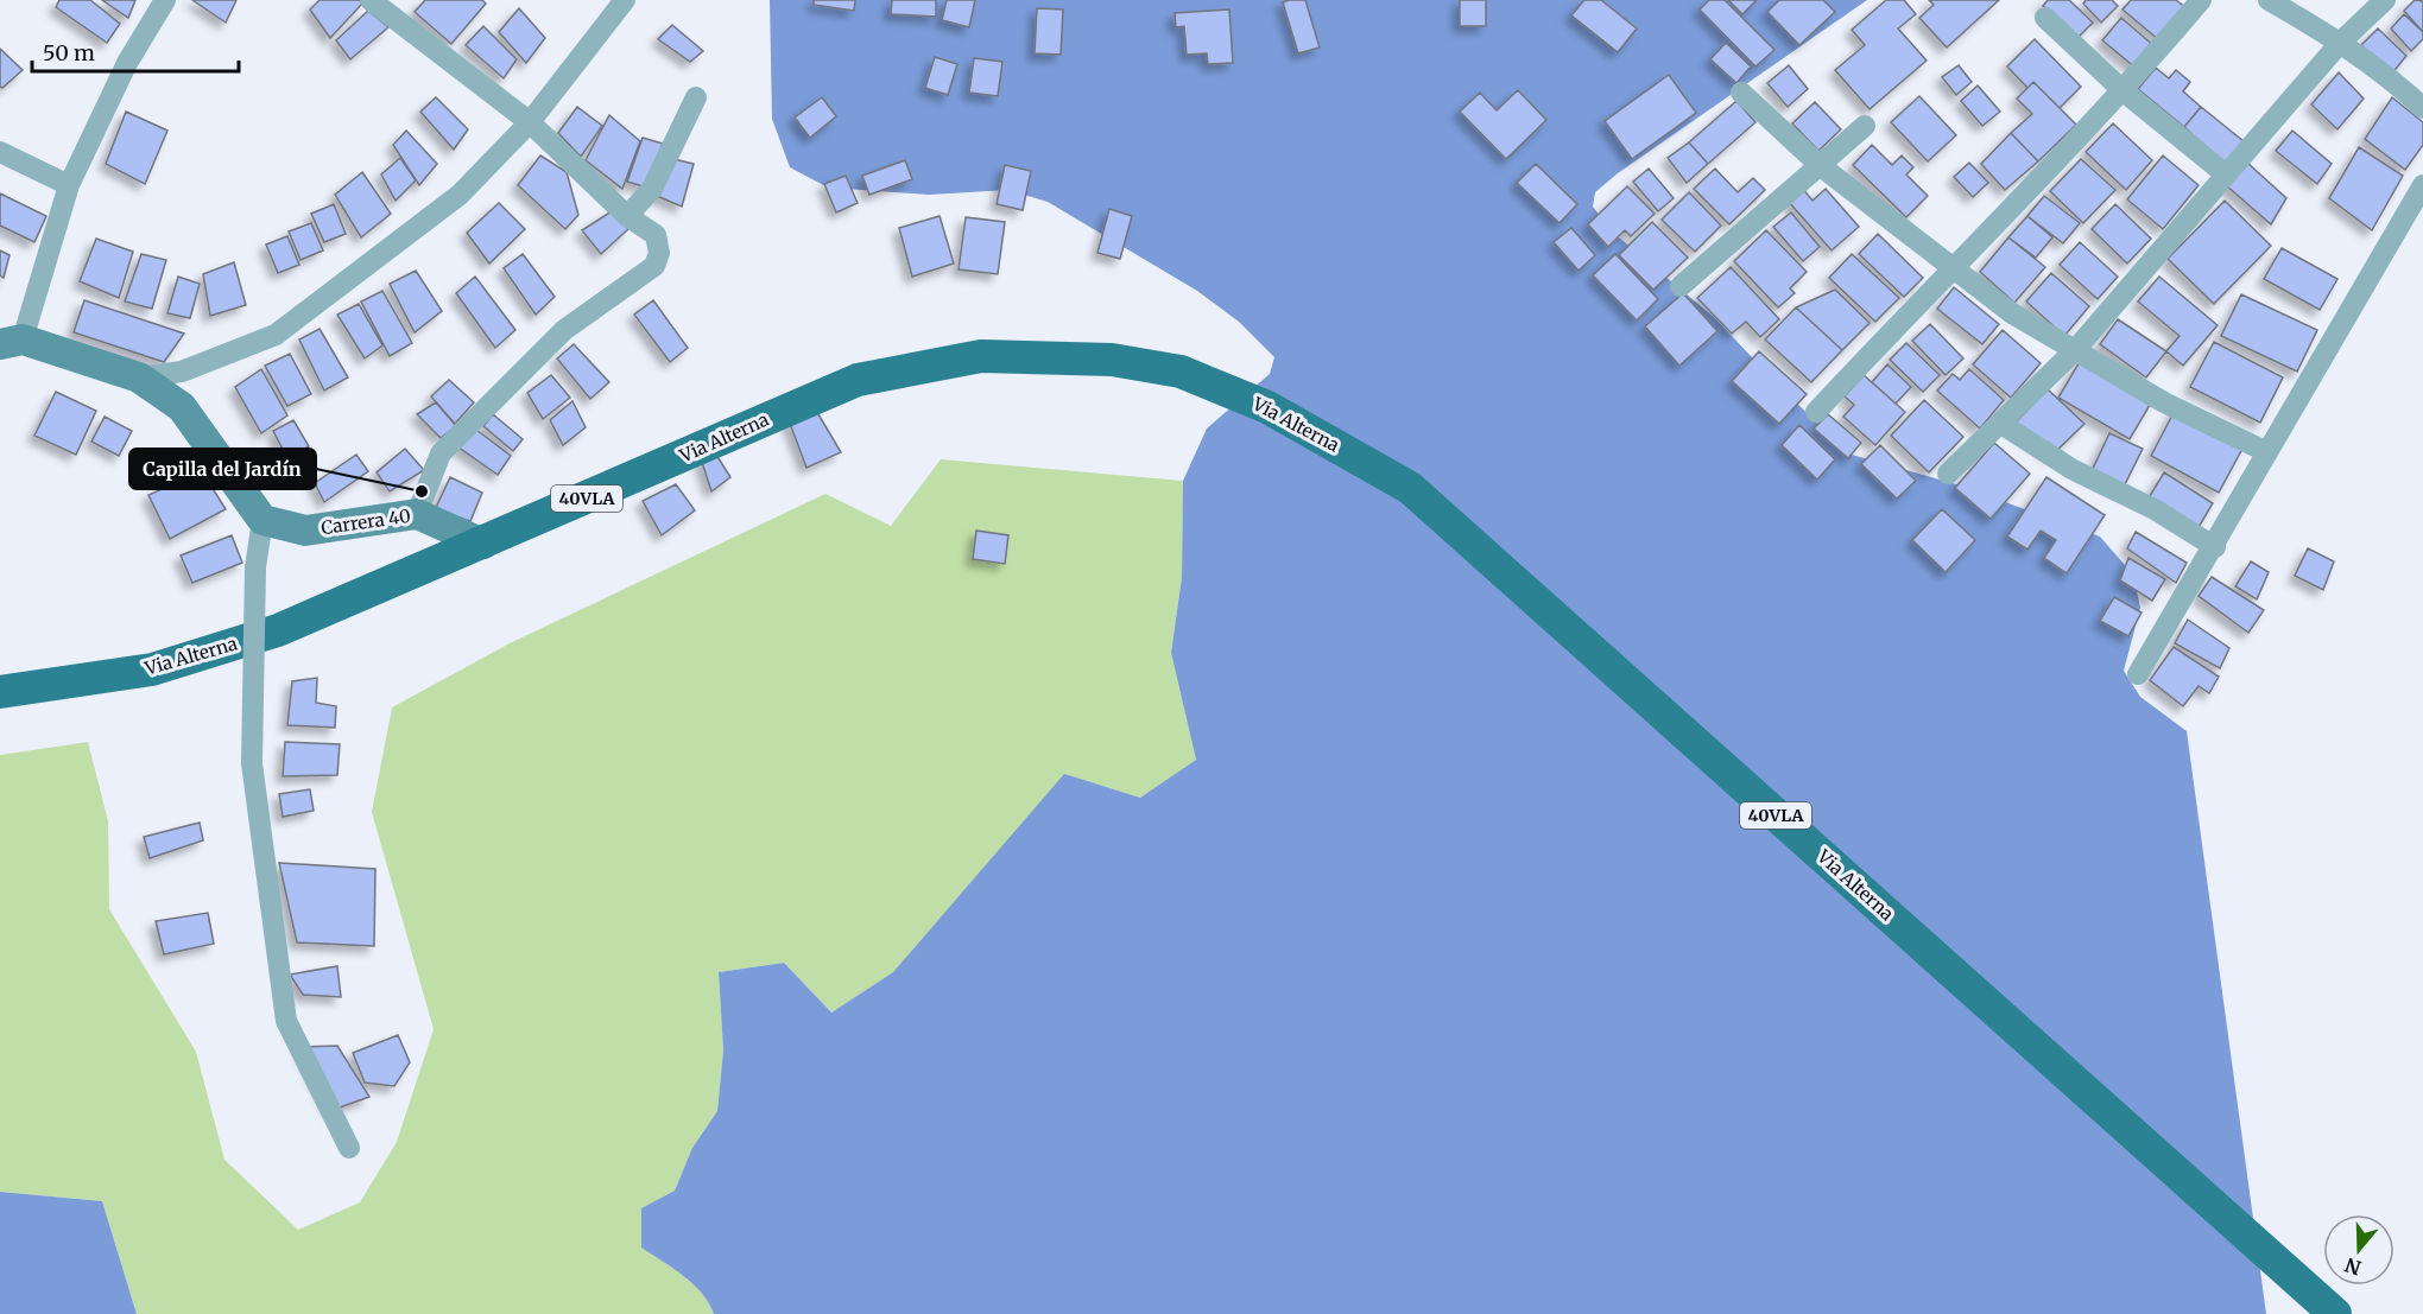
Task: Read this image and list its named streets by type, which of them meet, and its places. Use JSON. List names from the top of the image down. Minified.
{"streets":{"main road":["Via Alterna","40VLA","Carrera 40"]},"crossings":[["Via Alterna","Carrera 40"]],"places":["Capilla del Jardín"],"scale_bar":"50 m","north":"bottom"}
